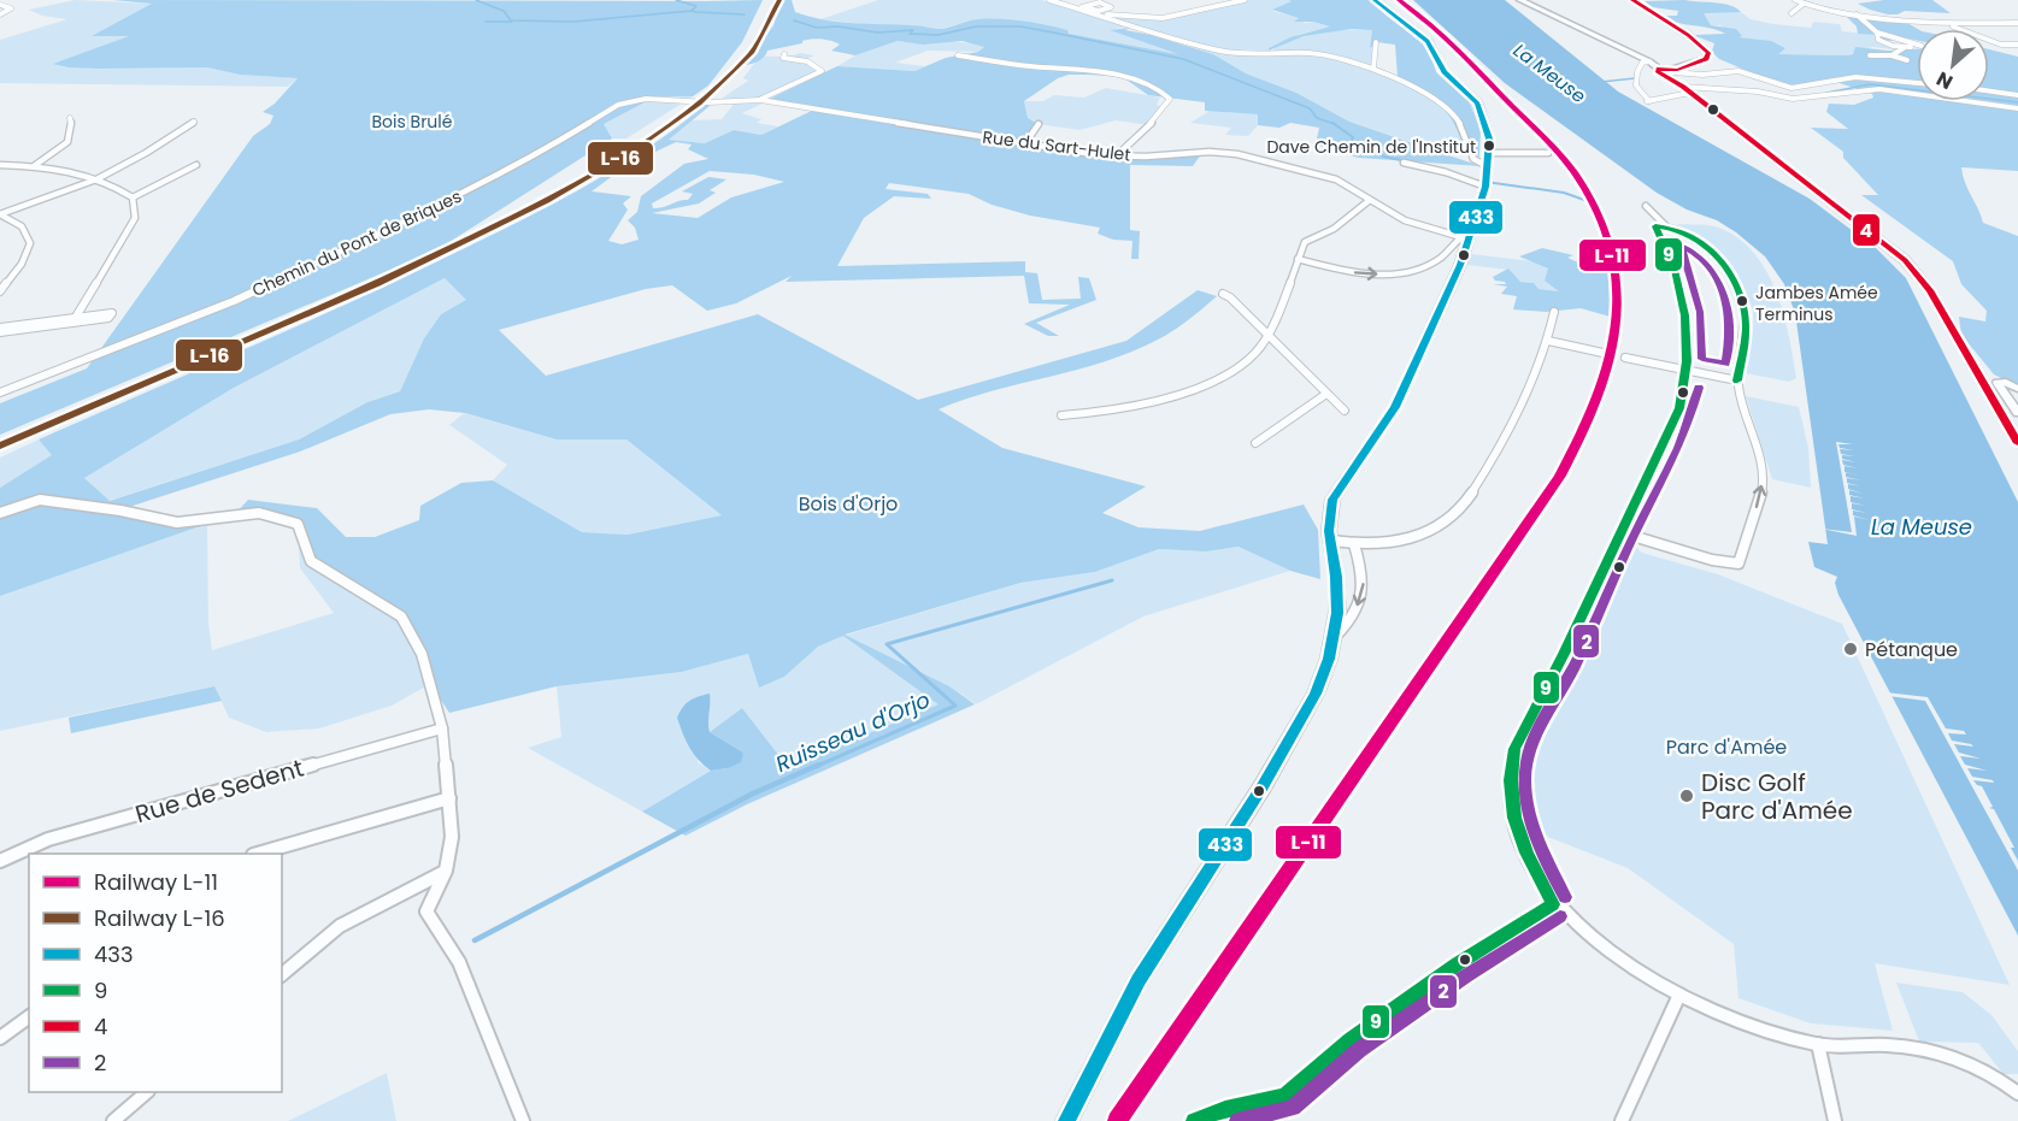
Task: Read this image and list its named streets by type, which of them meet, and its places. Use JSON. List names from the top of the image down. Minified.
{"streets":{"street":["Rue du Sart-Hulet","Chemin du Pont de Briques","Rue de Sedent"]},"crossings":[["Rue du Sart-Hulet","Chemin du Pont de Briques"]],"water":["La Meuse","Ruisseau d'Orjo"],"parks":["Bois Brulé","Bois d'Orjo","Parc d'Amée"],"places":["Dave Chemin de l'Institut","Jambes Amée Terminus","Pétanque","Disc Golf Parc d'Amée"],"lines":["rail line L-11","rail line L-16","transit line 433","transit line 4","transit line 9","transit line 2"],"legend":["Railway L-11","Railway L-16","433","9","4","2"],"north":"bottom left"}
